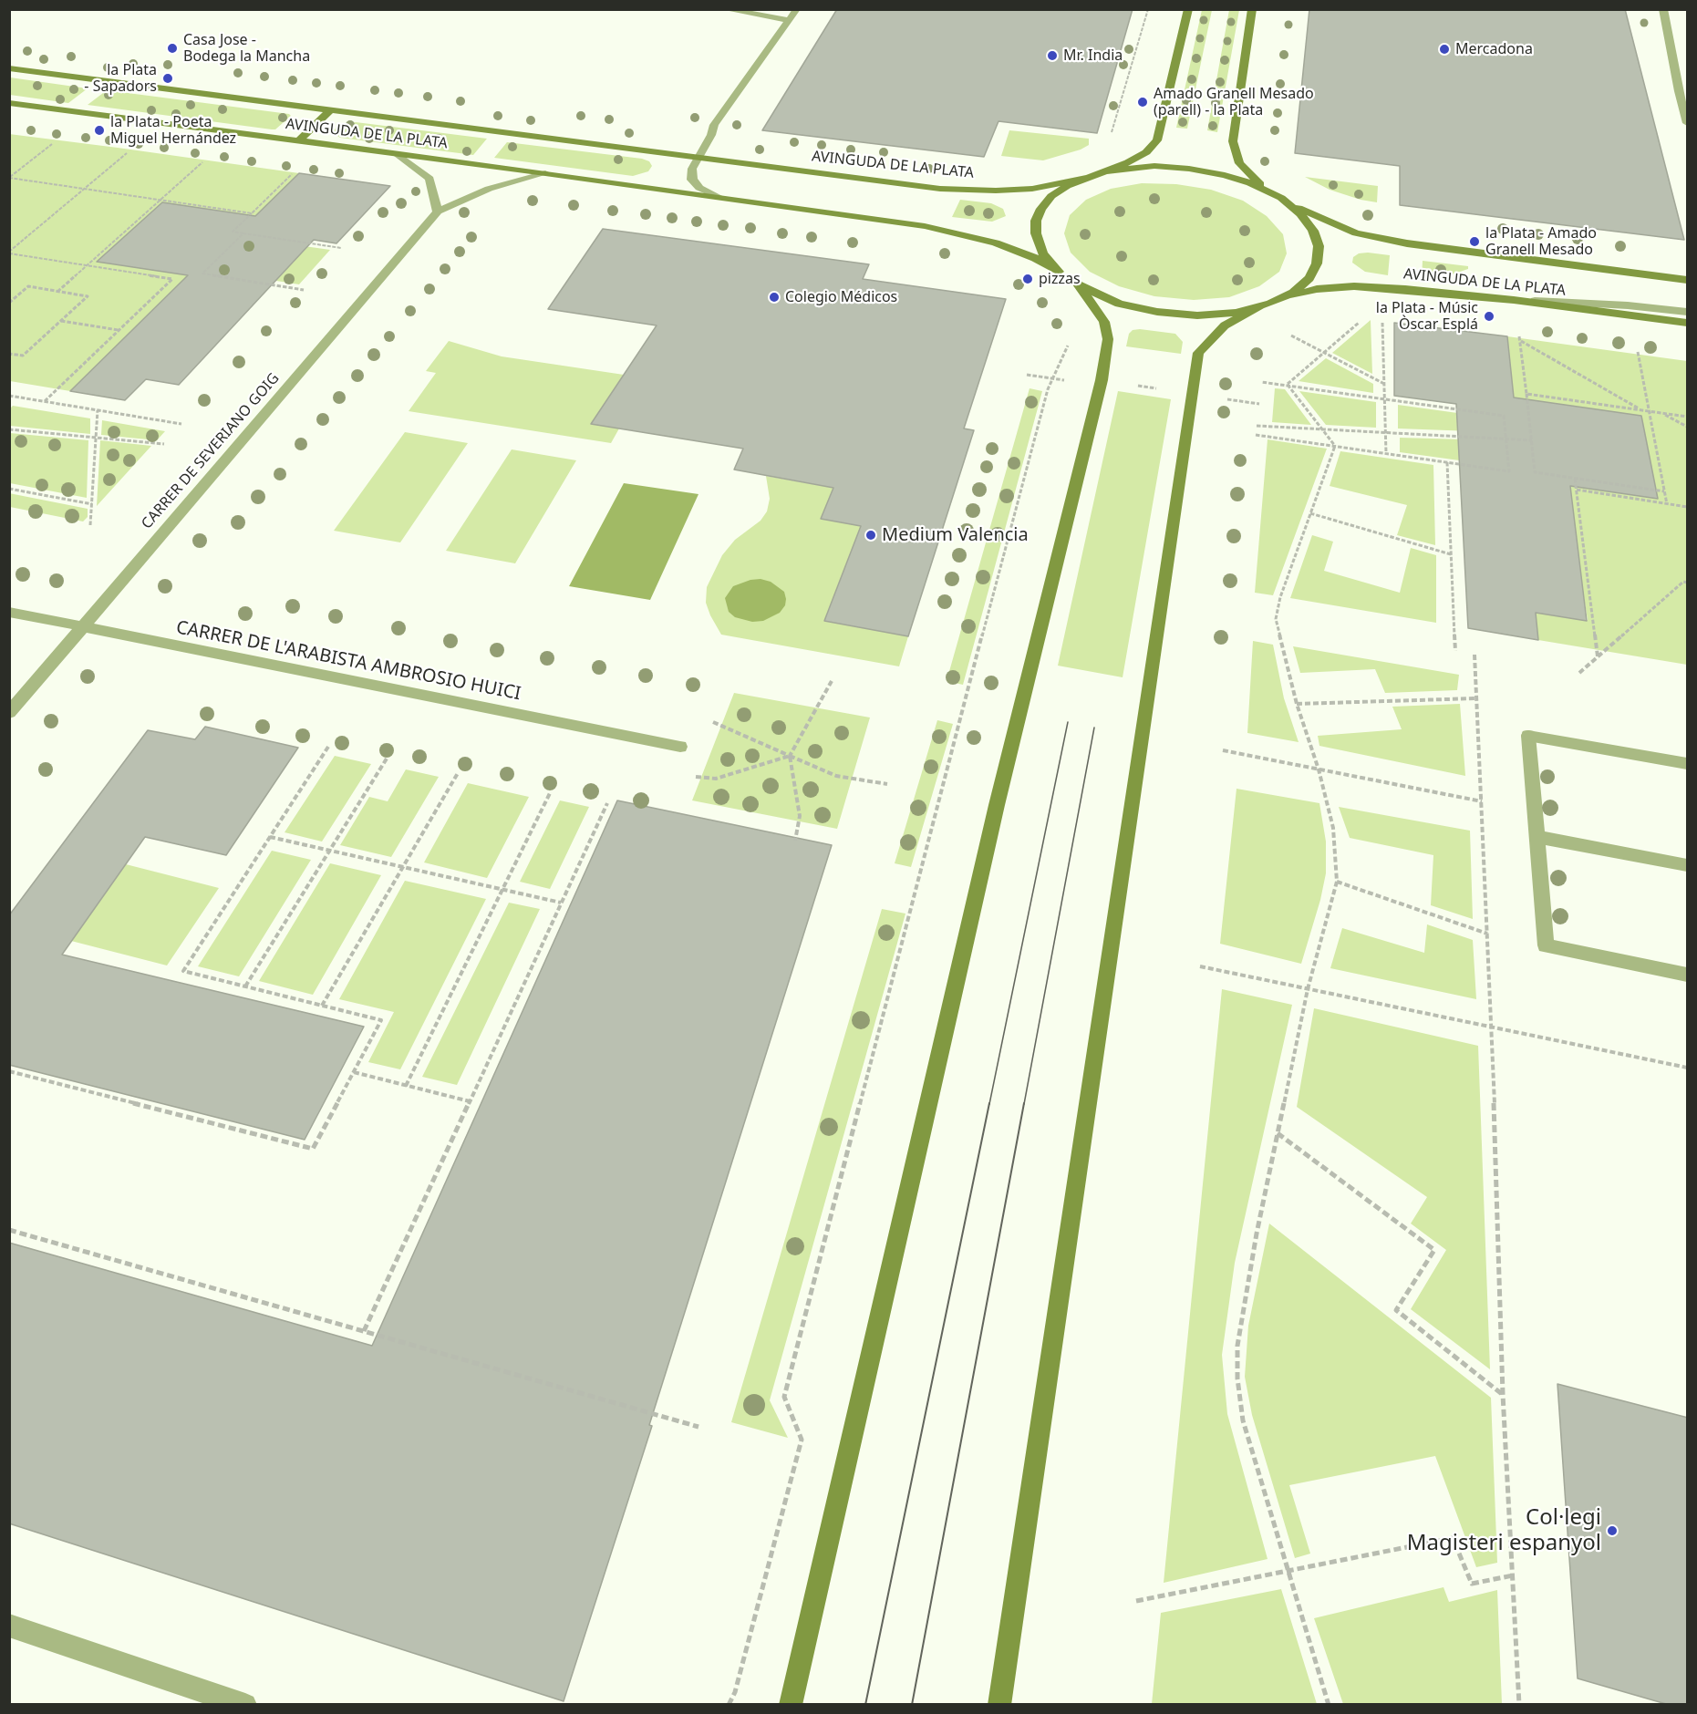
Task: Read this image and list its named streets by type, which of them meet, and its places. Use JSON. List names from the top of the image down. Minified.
{"streets":{"main road":["AVINGUDA DE LA PLATA"],"street":["CARRER DE SEVERIANO GOIG","CARRER DE L'ARABISTA AMBROSIO HUICI"]},"crossings":[["AVINGUDA DE LA PLATA","CARRER DE SEVERIANO GOIG"],["CARRER DE SEVERIANO GOIG","CARRER DE L'ARABISTA AMBROSIO HUICI"]],"places":["Casa Jose - Bodega la Mancha","Mercadona","Mr. India","la Plata - Sapadors","Amado Granell Mesado (parell) - la Plata","la Plata - Poeta Miguel Hernández","la Plata - Amado Granell Mesado","pizzas","Colegio Médicos","la Plata - Músic Òscar Esplá","Medium Valencia","Col·legi Magisteri espanyol"]}
